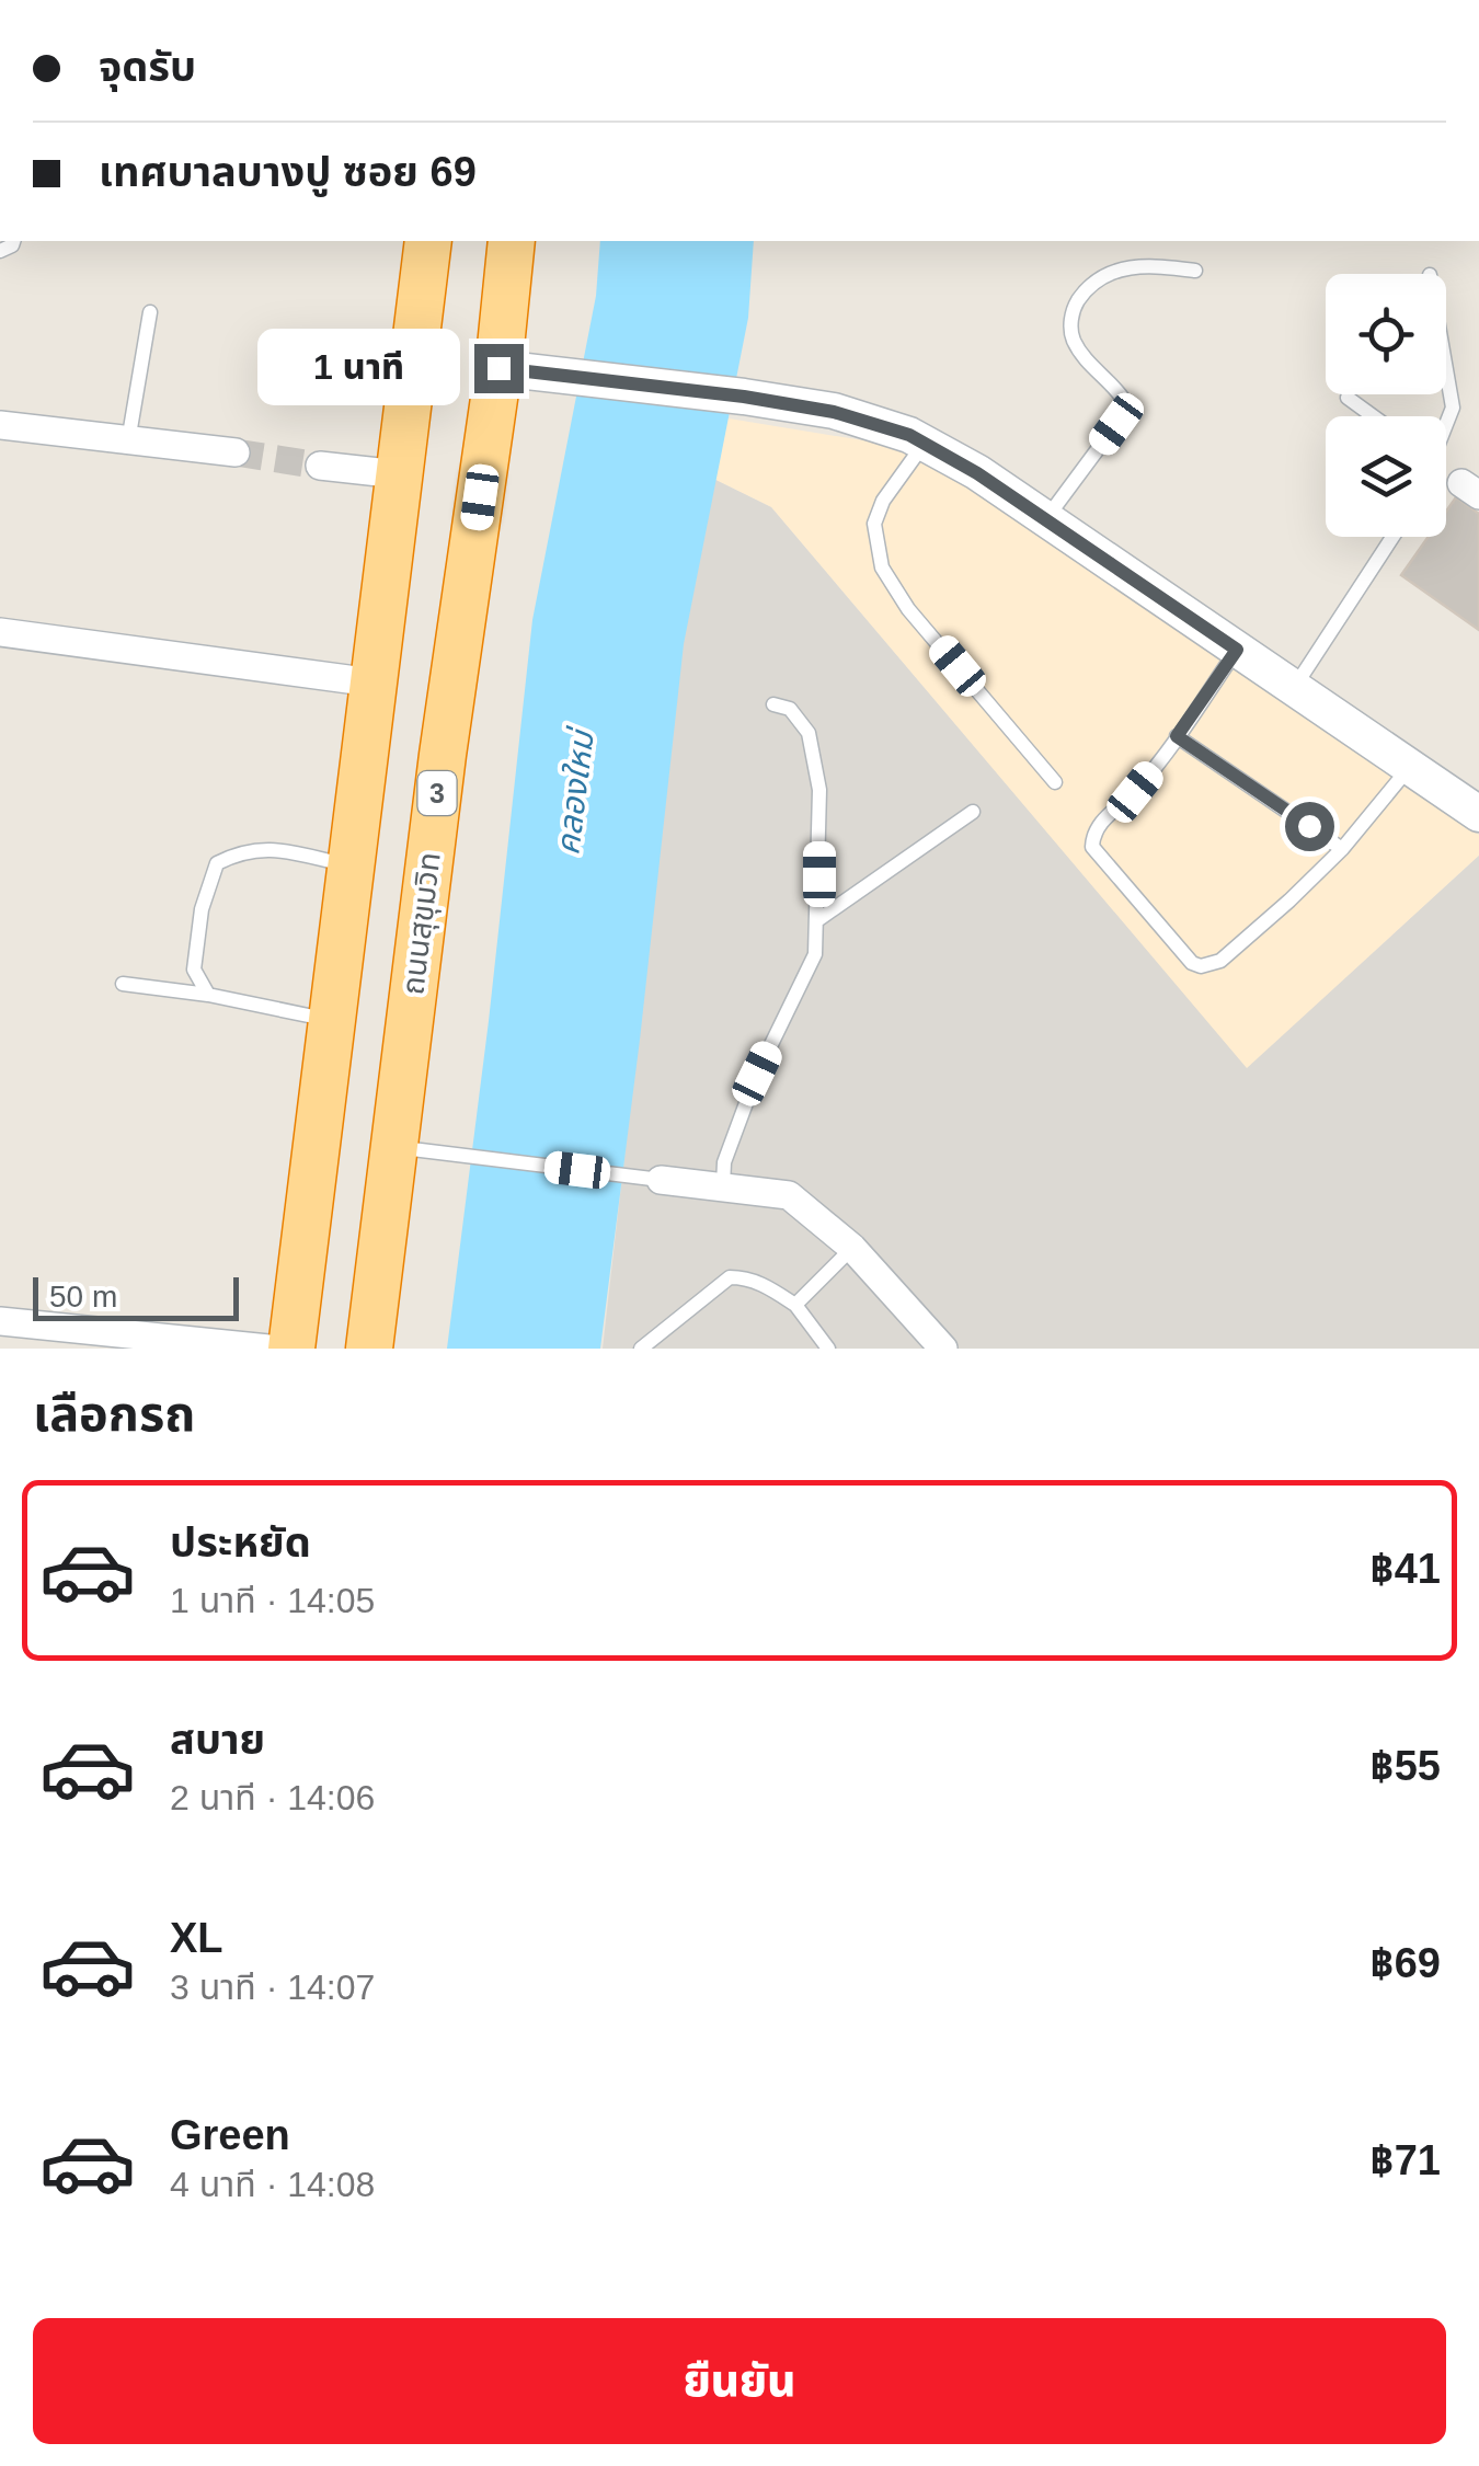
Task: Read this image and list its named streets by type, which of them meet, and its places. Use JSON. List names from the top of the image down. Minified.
{"streets":{"highway":["3","ถนนสุขุมวิท"]},"water":["คลองใหม่"],"scale_bar":"50 m","page":{"banner":["จุดรับ","เทศบาลบางปู ซอย 69"],"bubble":"1 นาที","scale":"50 m","heading":"เลือกรถ","list":[{"name":"ประหยัด","note":"1 นาที · 14:05","value":"฿41"},{"name":"สบาย","note":"2 นาที · 14:06","value":"฿55"},{"name":"XL","note":"3 นาที · 14:07","value":"฿69"},{"name":"Green","note":"4 นาที · 14:08","value":"฿71"}],"buttons":"ยืนยัน"}}
